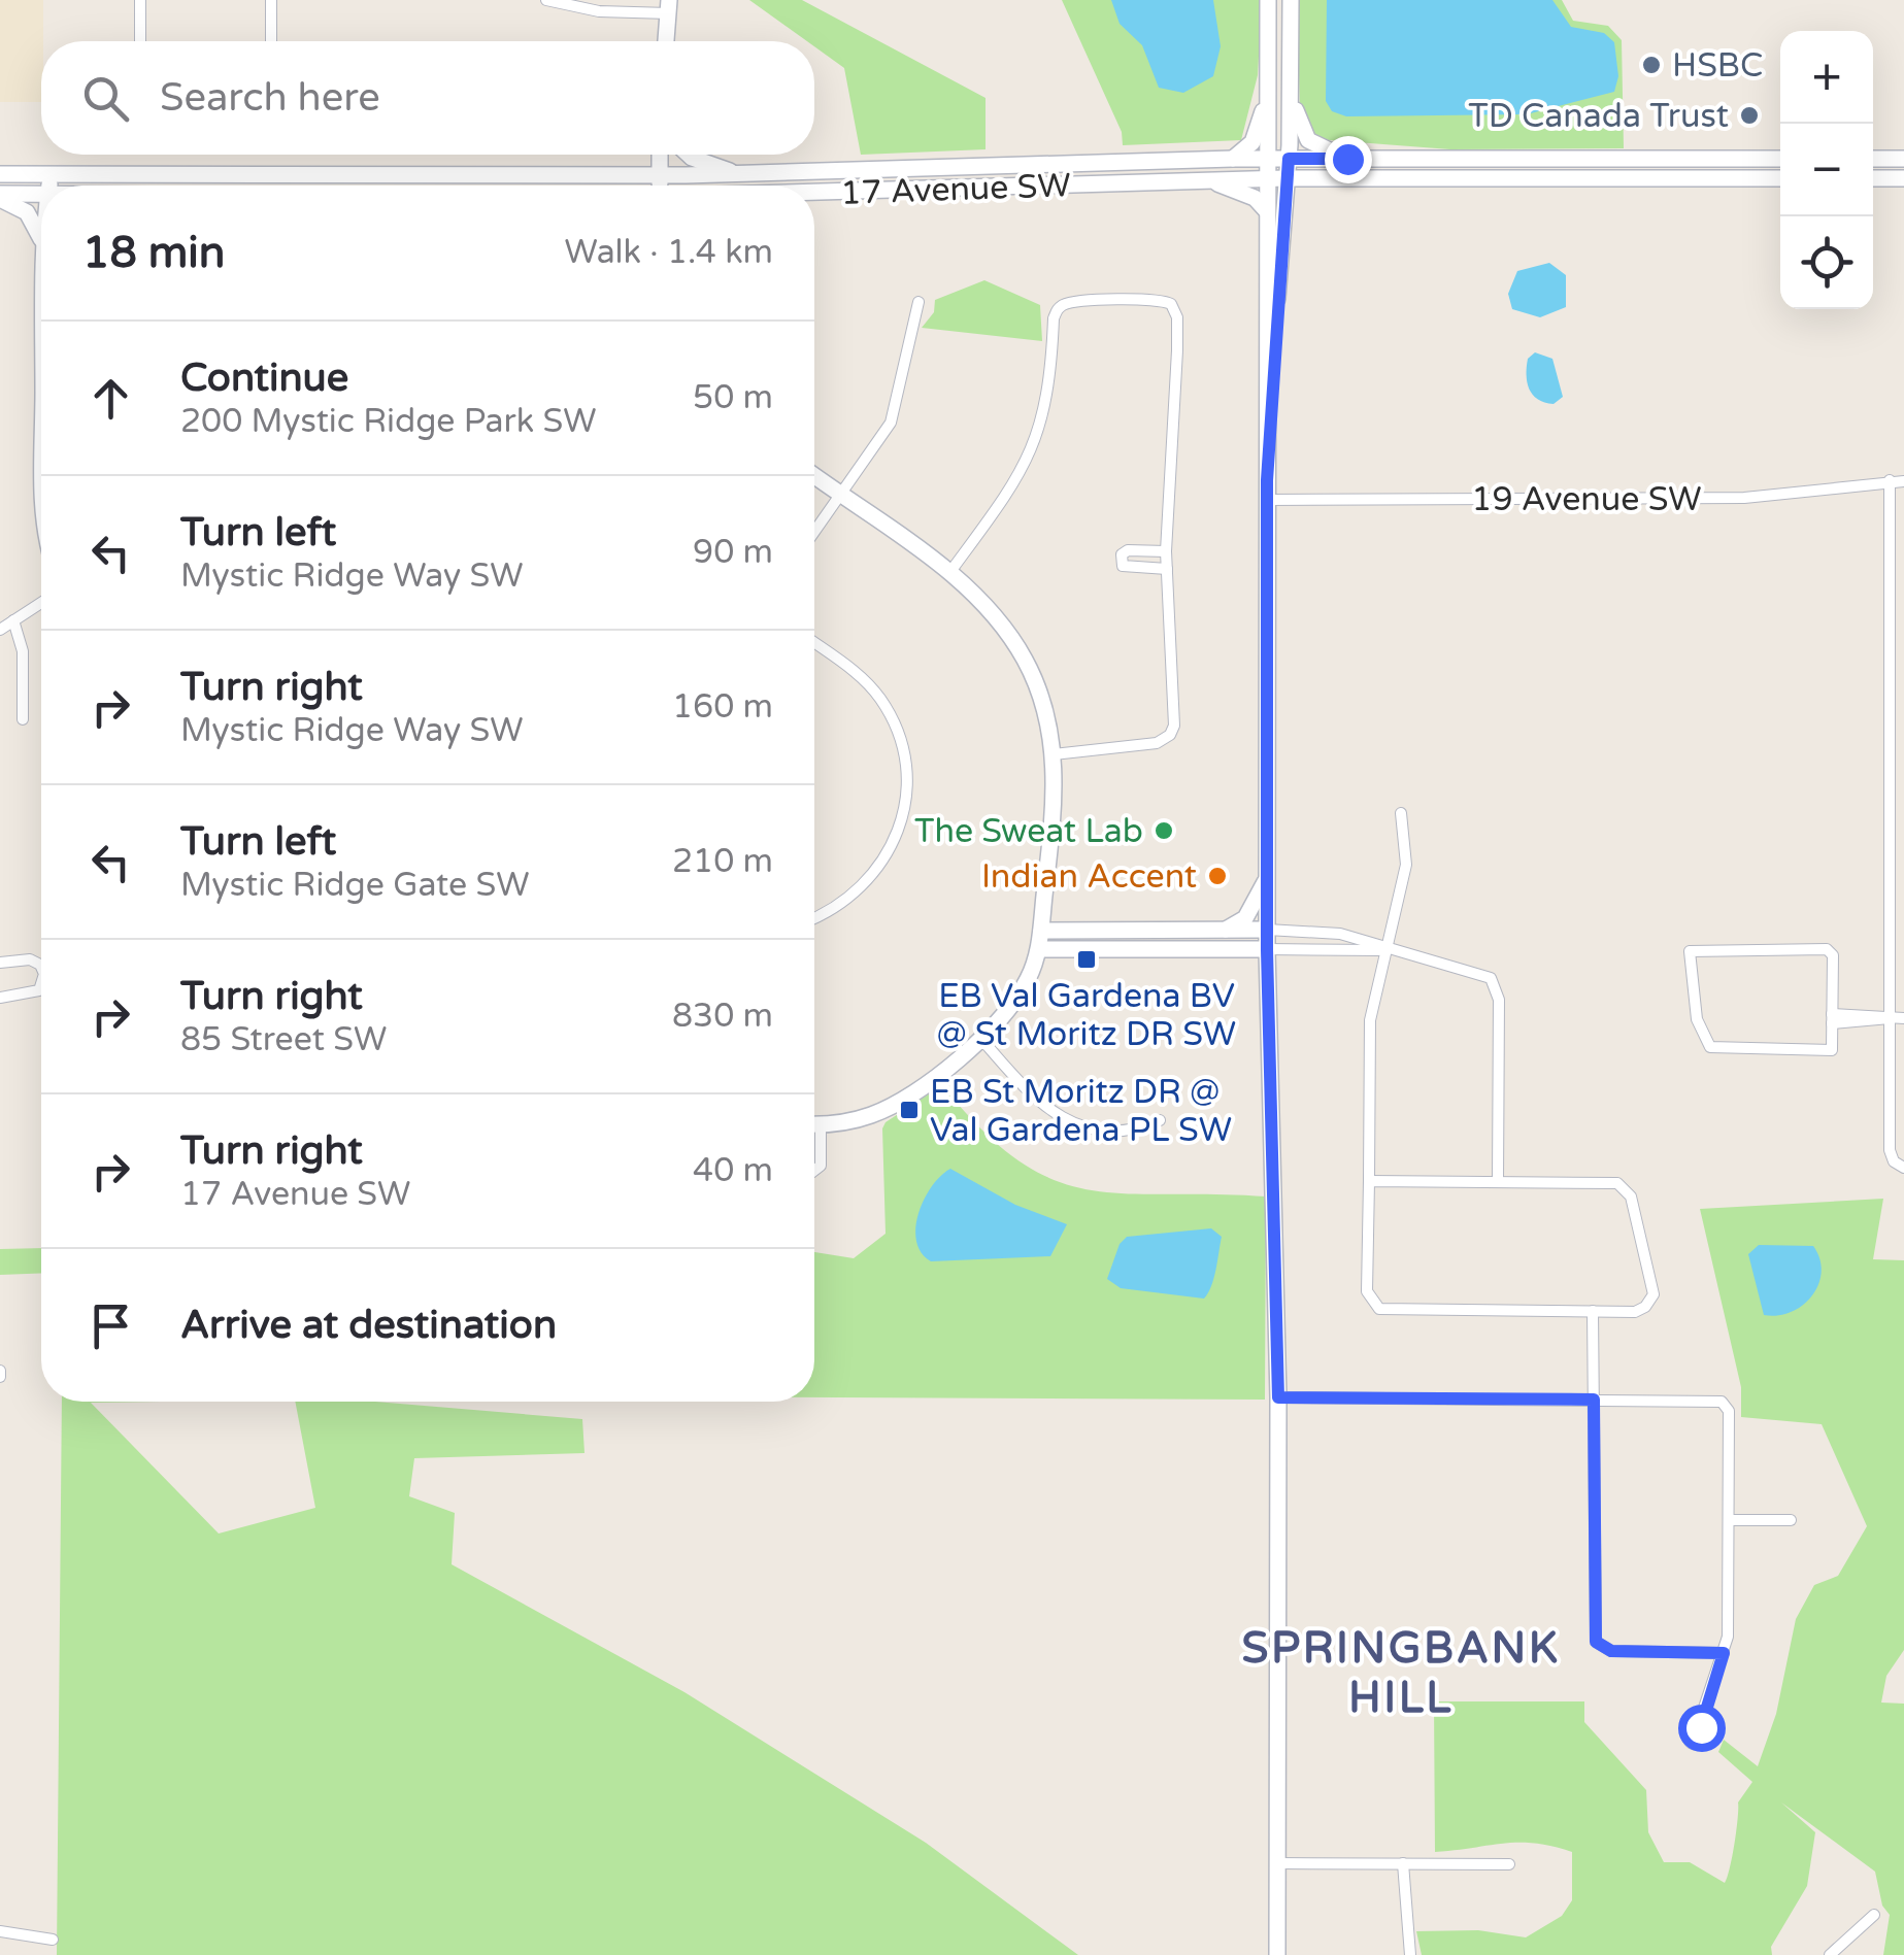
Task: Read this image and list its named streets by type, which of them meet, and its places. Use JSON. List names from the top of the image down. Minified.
{"streets":{"main road":["17 Avenue SW"],"street":["19 Avenue SW"]},"districts":["SPRINGBANK HILL"],"places":{"other":["HSBC","TD Canada Trust","The Sweat Lab","Indian Accent"],"transit":["EB Val Gardena BV @ St Moritz DR SW","EB St Moritz DR @ Val Gardena PL SW"]},"page":{"map_buttons":["+","−"],"search":"Search here","heading":["18 min","Walk · 1.4 km"],"list":[["Continue","200 Mystic Ridge Park SW","50 m"],["Turn left","Mystic Ridge Way SW","90 m"],["Turn right","Mystic Ridge Way SW","160 m"],["Turn left","Mystic Ridge Gate SW","210 m"],["Turn right","85 Street SW","830 m"],["Turn right","17 Avenue SW","40 m"],"Arrive at destination"]}}
